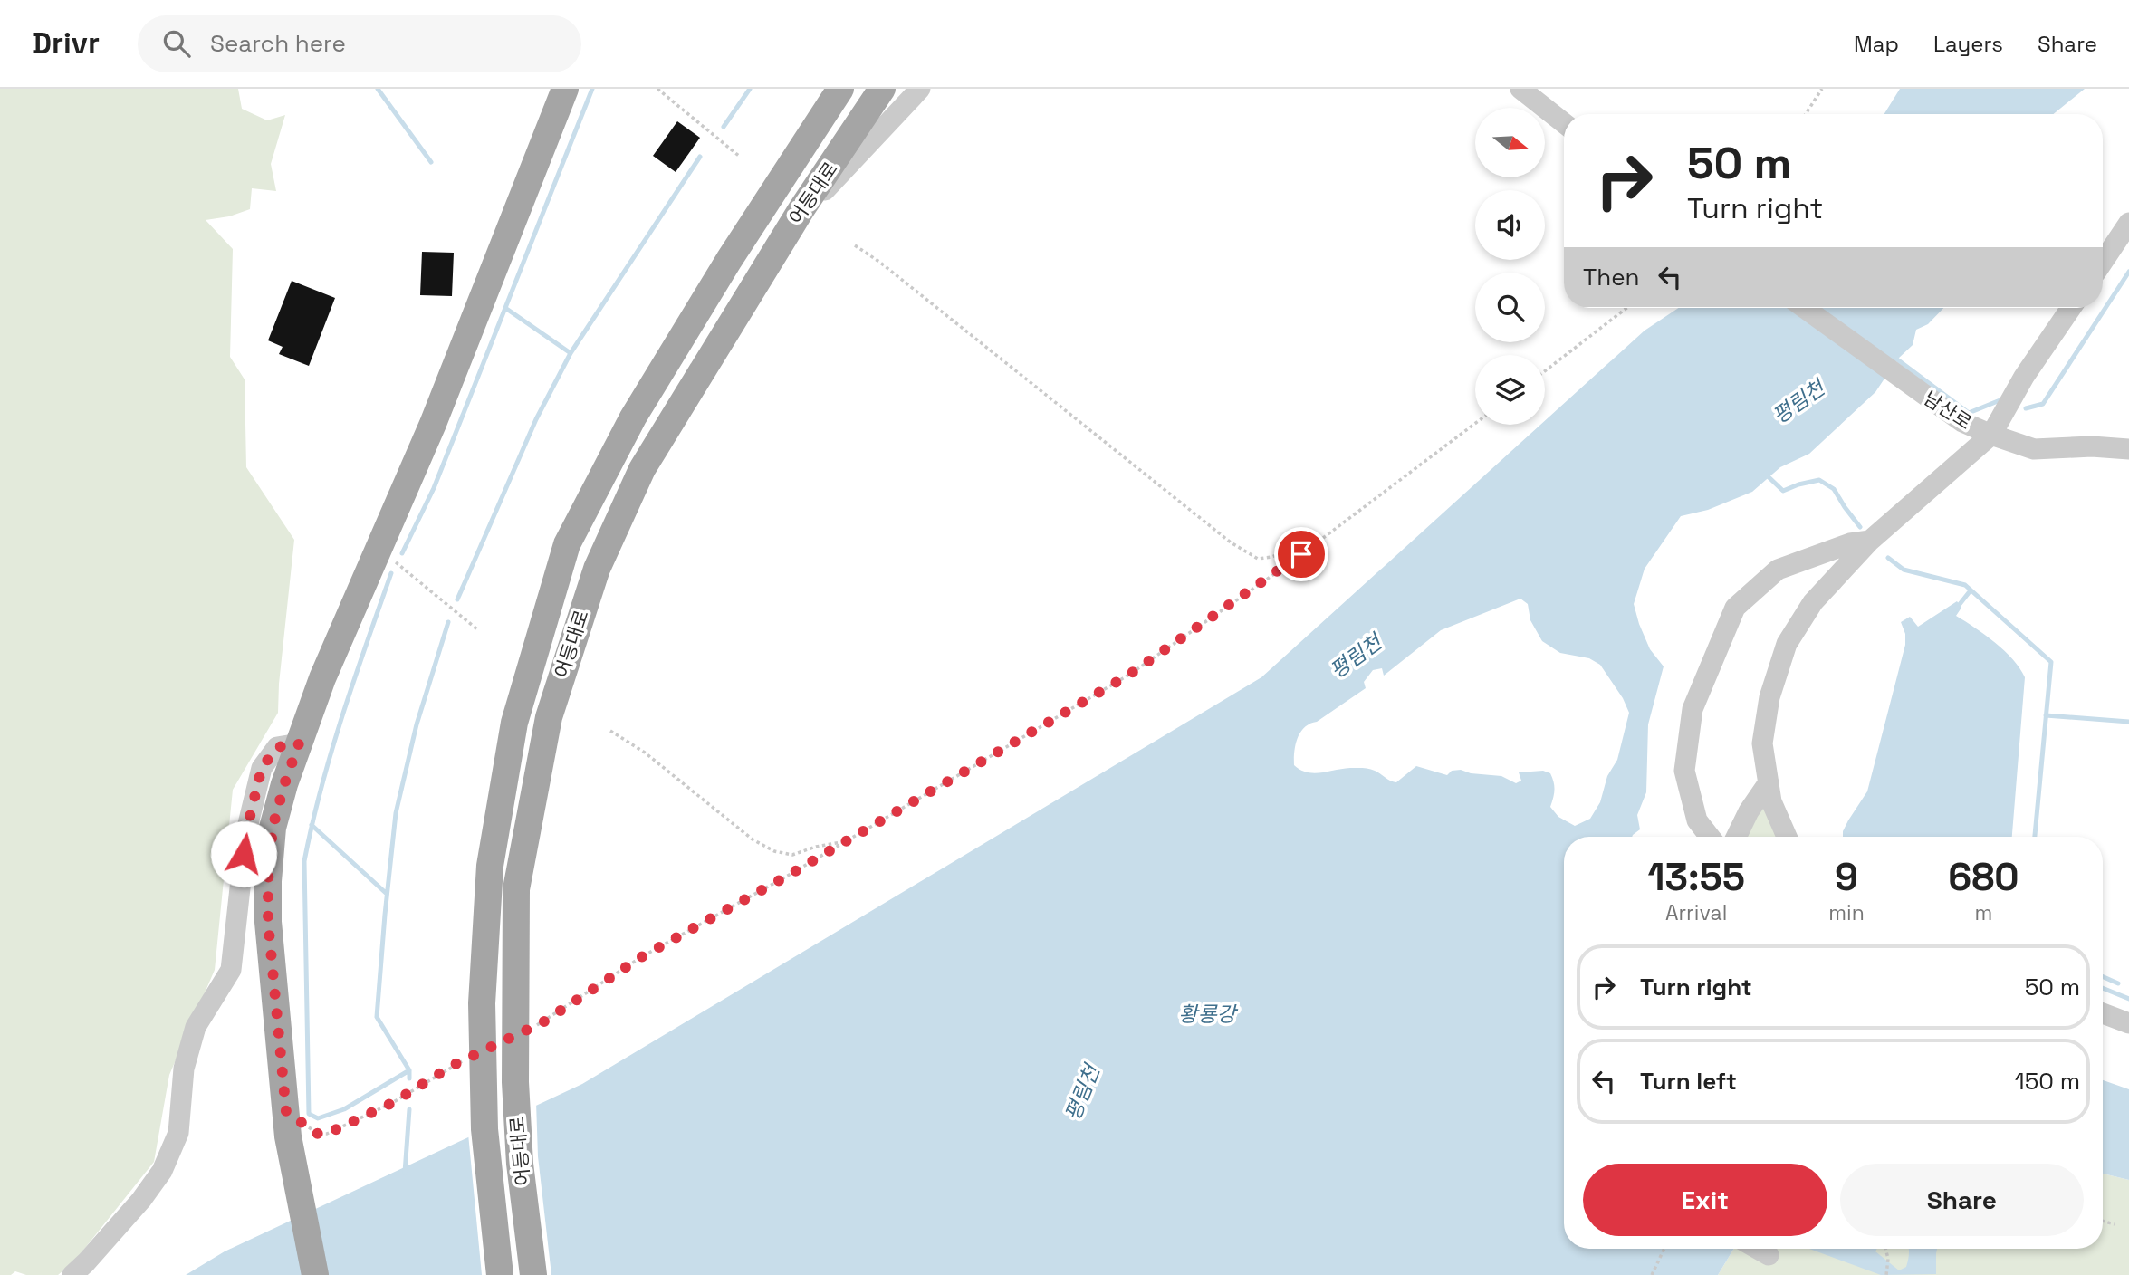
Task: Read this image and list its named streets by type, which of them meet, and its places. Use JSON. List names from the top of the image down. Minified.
{"streets":{"main road":["어등대로"],"street":["남산로"]},"water":["평림천","황룡강"],"north":"right","page":{"header":"Drivr","search":"Search here","nav":["Map","Layers","Share"],"turn":["50 m","Turn right"],"then":"Then","eta":["13:55","Arrival","9","min","680","m"],"list":[{"name":"Turn right","value":"50 m"},{"name":"Turn left","value":"150 m"}],"buttons":["Exit","Share"]}}
